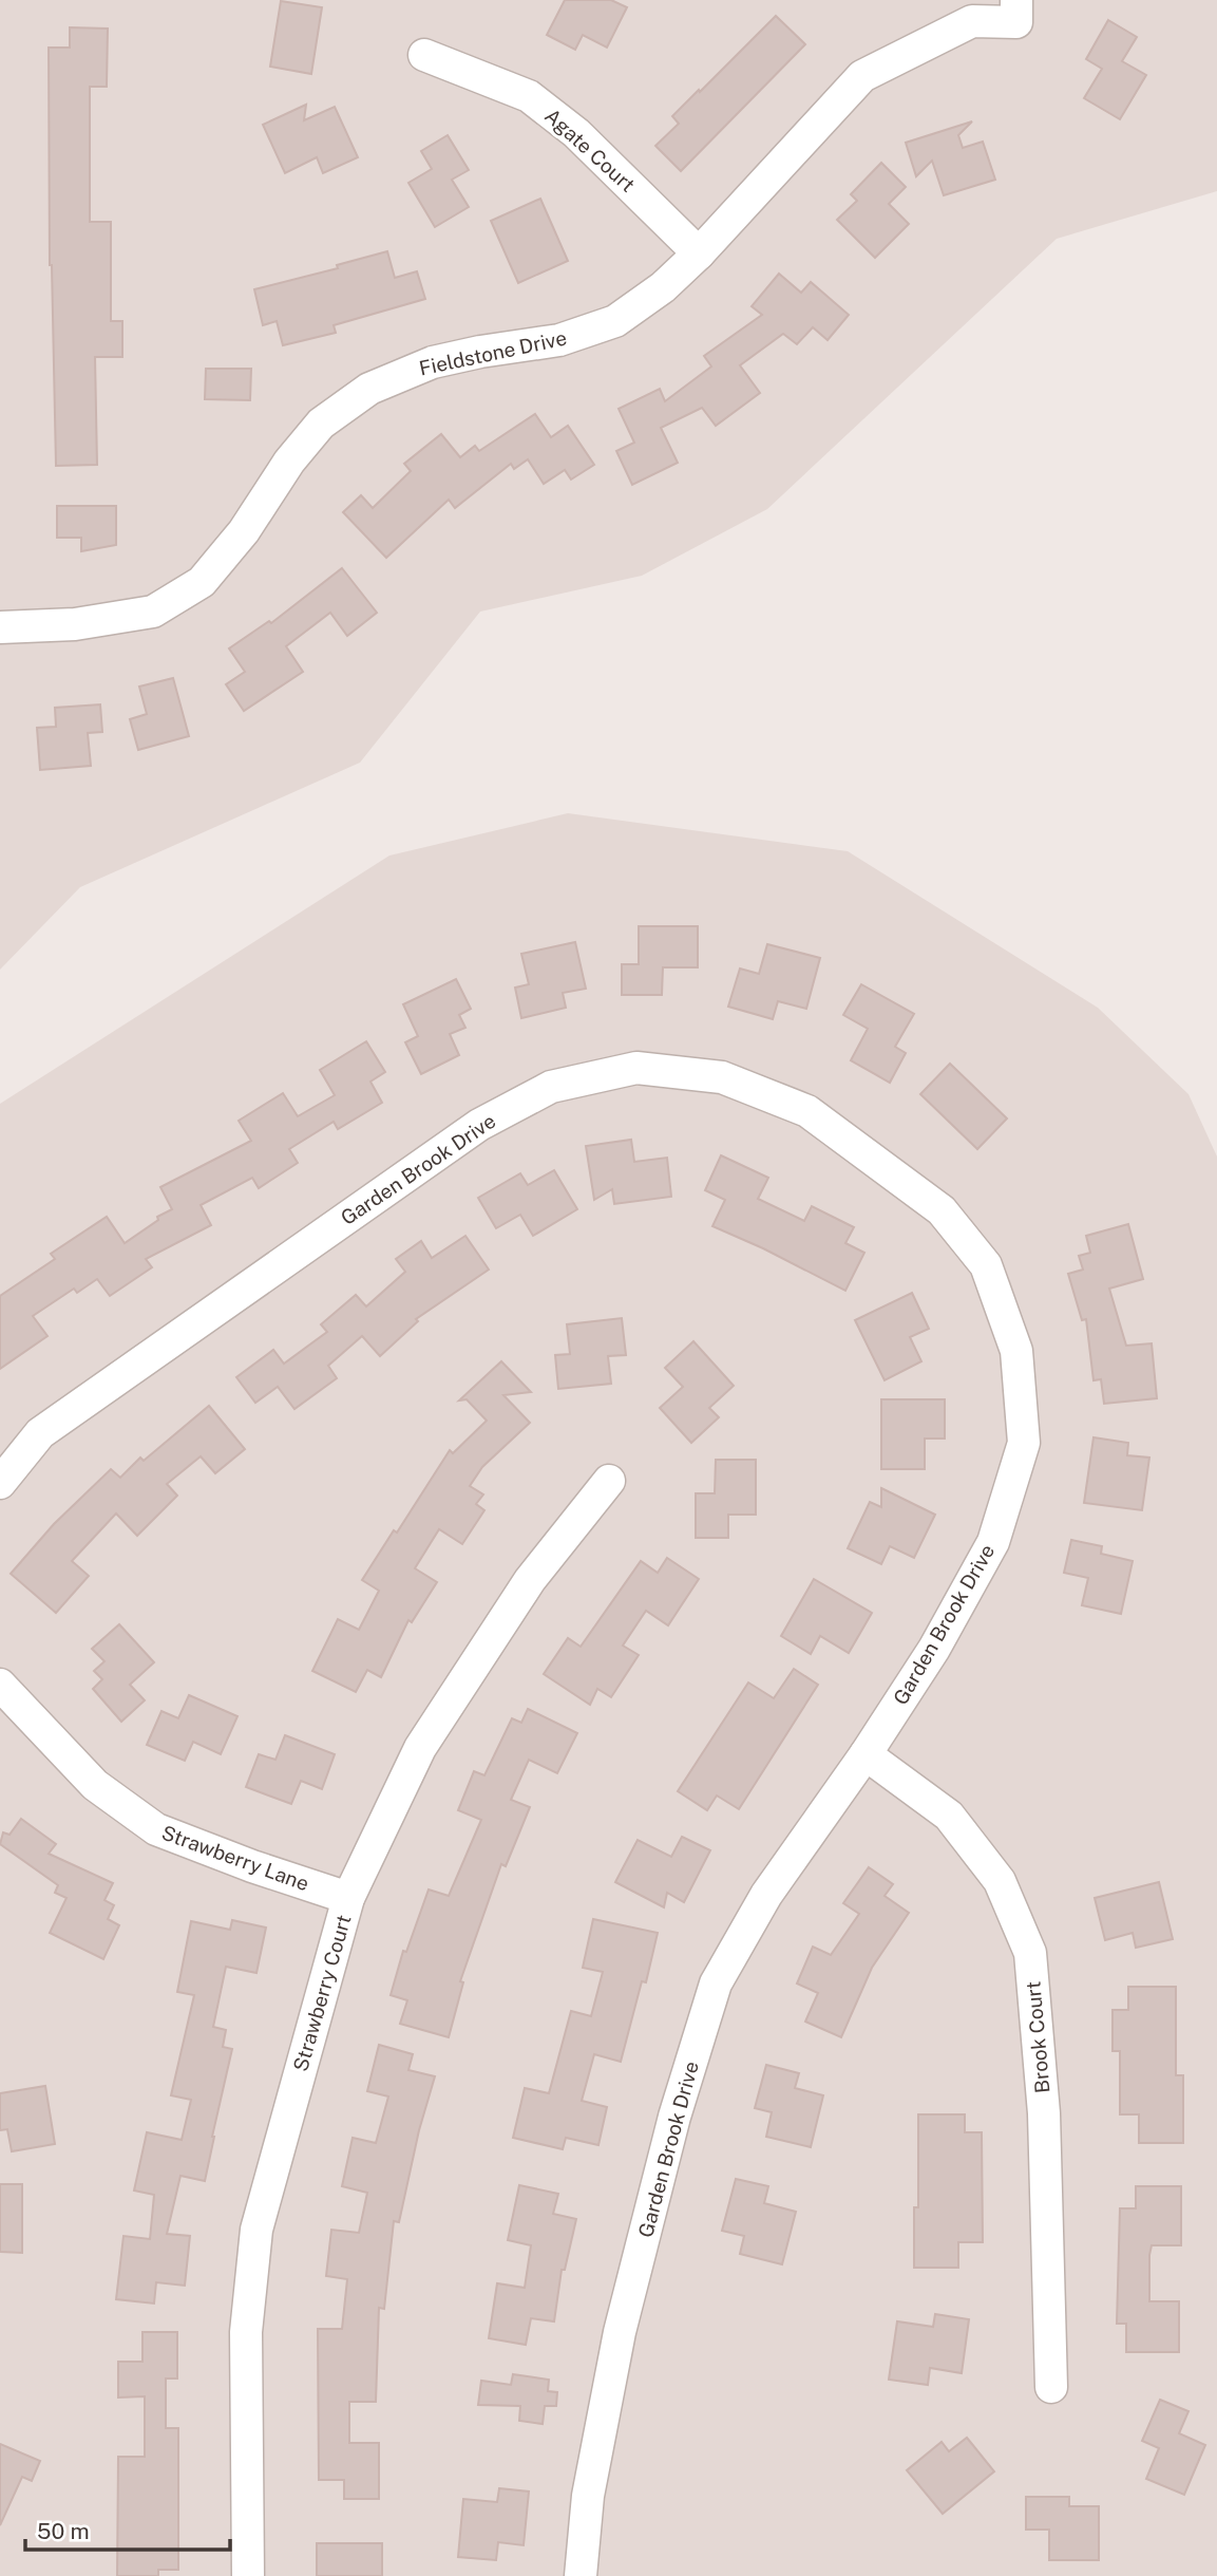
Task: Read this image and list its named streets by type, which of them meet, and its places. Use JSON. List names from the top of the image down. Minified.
{"streets":{"street":["Agate Court","Fieldstone Drive","Garden Brook Drive","Strawberry Lane","Strawberry Court","Brook Court"]},"crossings":[["Agate Court","Fieldstone Drive"],["Garden Brook Drive","Brook Court"],["Strawberry Lane","Strawberry Court"]],"scale_bar":"50 m"}
